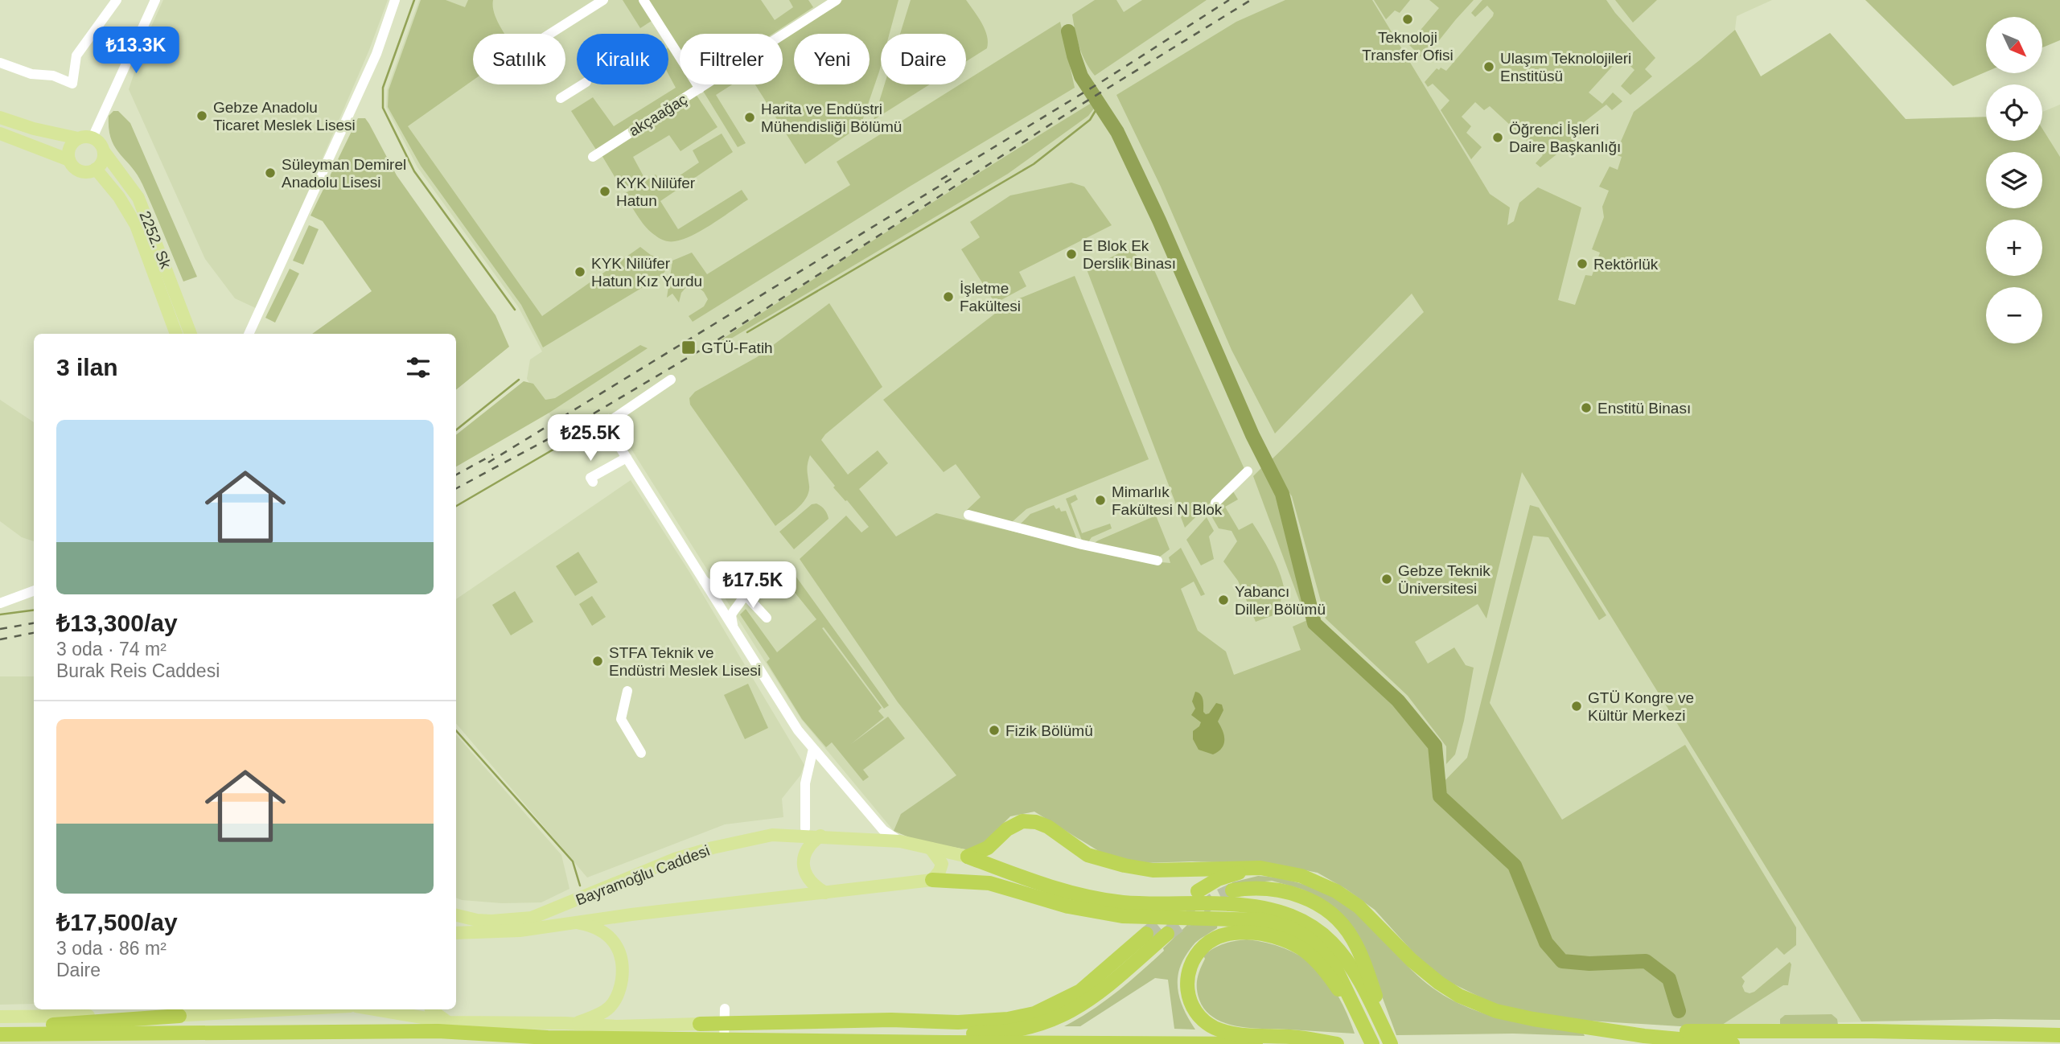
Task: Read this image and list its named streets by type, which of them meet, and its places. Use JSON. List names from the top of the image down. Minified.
{"streets":{"main road":["2252. Sk","Bayramoğlu Caddesi"],"street":["akçaağaç"]},"places":{"other":["Teknoloji Transfer Ofisi","Ulaşım Teknolojileri Enstitüsü","Gebze Anadolu Ticaret Meslek Lisesi","Harita ve Endüstri Mühendisliği Bölümü","Öğrenci İşleri Daire Başkanlığı","Süleyman Demirel Anadolu Lisesi","KYK Nilüfer Hatun","E Blok Ek Derslik Binası","Rektörlük","KYK Nilüfer Hatun Kız Yurdu","İşletme Fakültesi","Enstitü Binası","Mimarlık Fakültesi N Blok","Gebze Teknik Üniversitesi","Yabancı Diller Bölümü","STFA Teknik ve Endüstri Meslek Lisesi","GTÜ Kongre ve Kültür Merkezi","Fizik Bölümü"],"transit":["GTÜ-Fatih"]},"north":"bottom right","page":{"map_buttons":["+","−"],"price":["₺13.3K","₺25.5K","₺17.5K"],"chip":["Satılık","Kiralık","Filtreler","Yeni","Daire"],"heading":"3 ilan","list":[{"name":"₺13,300/ay","note":"3 oda · 74 m² · Burak Reis Caddesi"},{"name":"₺17,500/ay","note":"3 oda · 86 m² · Daire"}]}}
